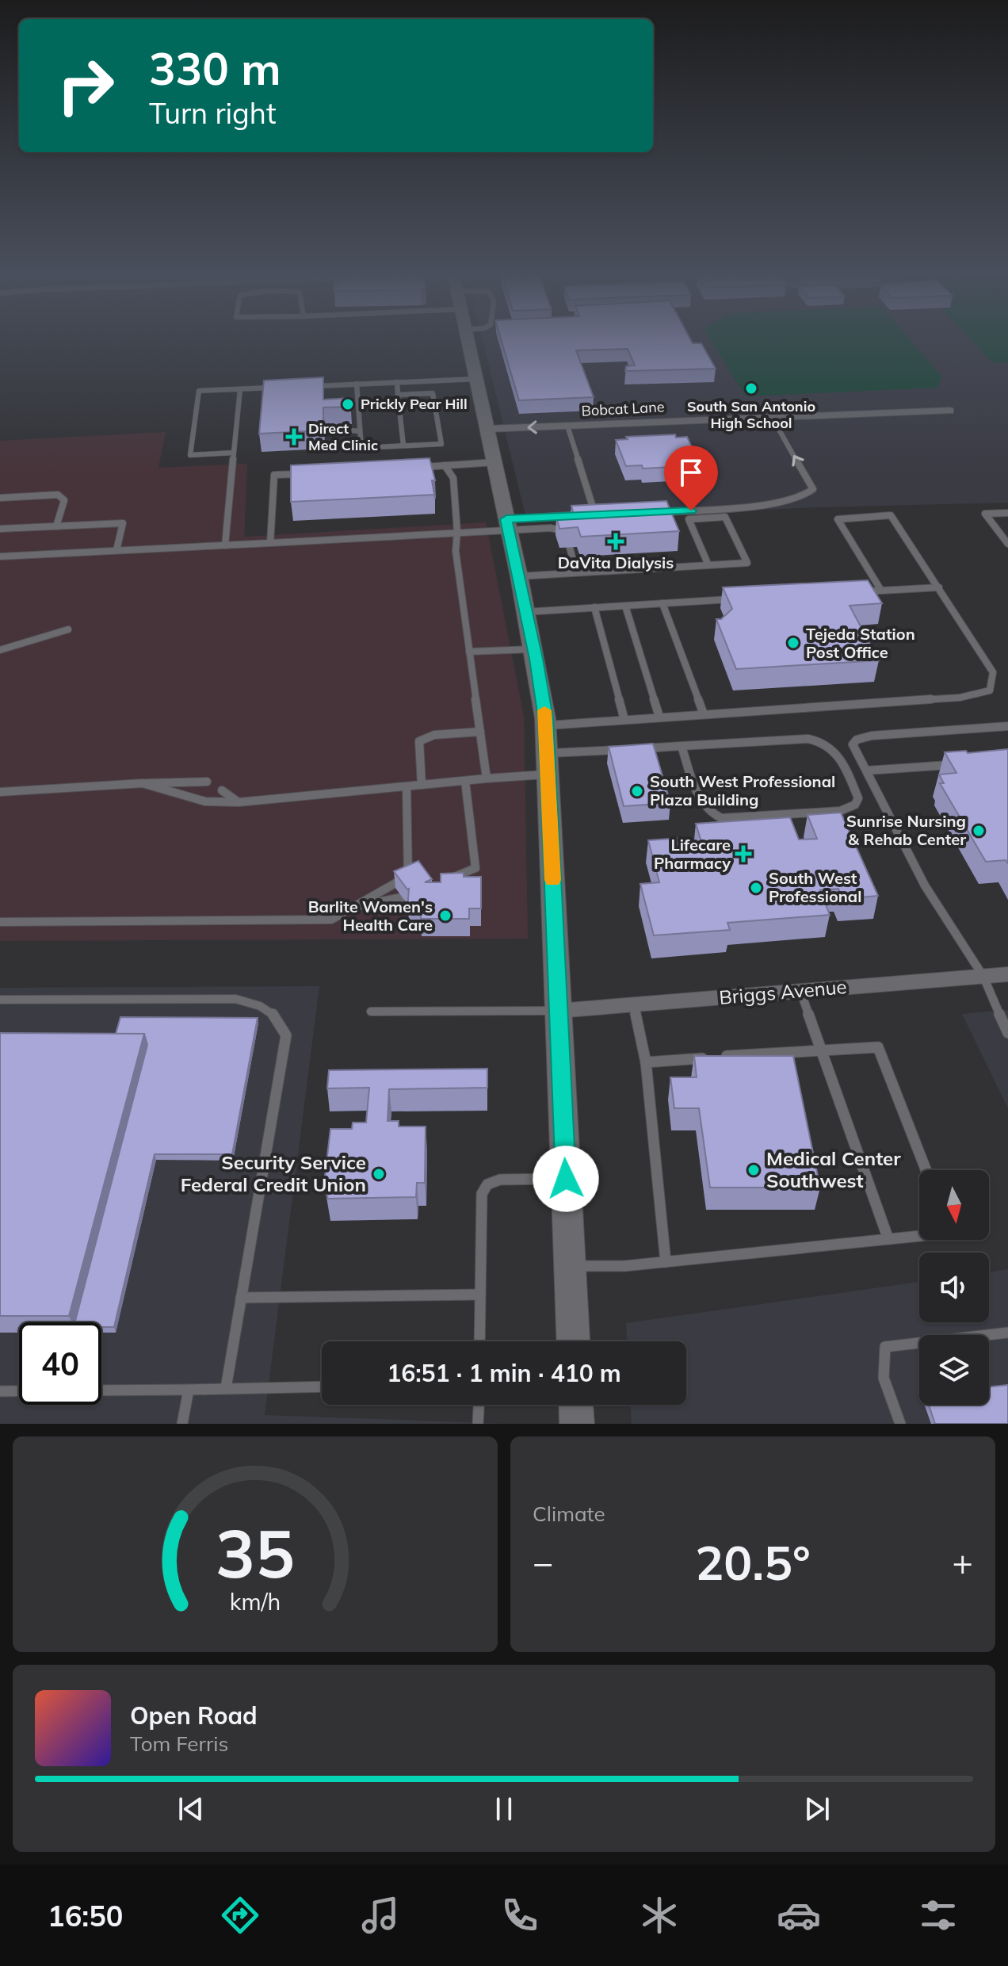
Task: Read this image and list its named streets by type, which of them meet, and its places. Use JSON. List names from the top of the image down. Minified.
{"streets":{"street":["Bobcat Lane","Briggs Avenue"]},"places":{"other":["South San Antonio High School","Prickly Pear Hill","Tejeda Station Post Office","South West Professional Plaza Building","Sunrise Nursing & Rehab Center","South West Professional","Barlite Women's Health Care","Medical Center Southwest","Security Service Federal Credit Union"],"health":["Direct Med Clinic","DaVita Dialysis","Lifecare Pharmacy"]},"north":"bottom","page":{"turn":["330 m","Turn right"],"limit":"40","trip":"16:51 · 1 min · 410 m","tile":"Climate","heat":["−","20.5°","+"],"song":["Open Road","Tom Ferris"],"tabs":"16:50","gauge":["35","km/h"]}}
